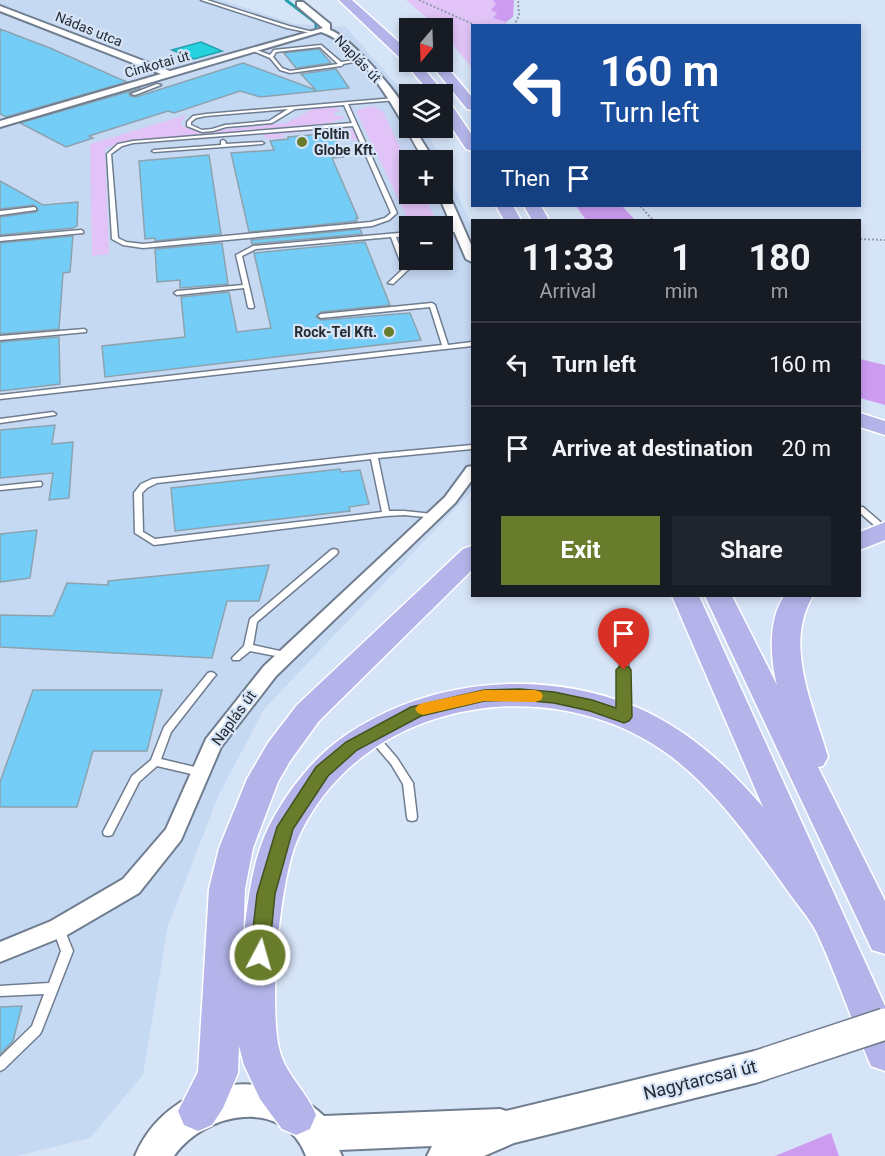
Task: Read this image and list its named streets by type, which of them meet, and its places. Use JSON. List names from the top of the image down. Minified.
{"streets":{"main road":["Nagytarcsai út"],"street":["Nádas utca","Naplás út","Cinkotai út"]},"crossings":[["Nádas utca","Cinkotai út"],["Naplás út","Cinkotai út"]],"places":["Foltin Globe Kft.","Rock-Tel Kft."],"north":"bottom","page":{"map_buttons":["+","−"],"turn":["160 m","Turn left"],"then":"Then","eta":["11:33","Arrival","1","min","180","m"],"list":[{"name":"Turn left","value":"160 m"},{"name":"Arrive at destination","value":"20 m"}],"buttons":["Exit","Share"]}}
